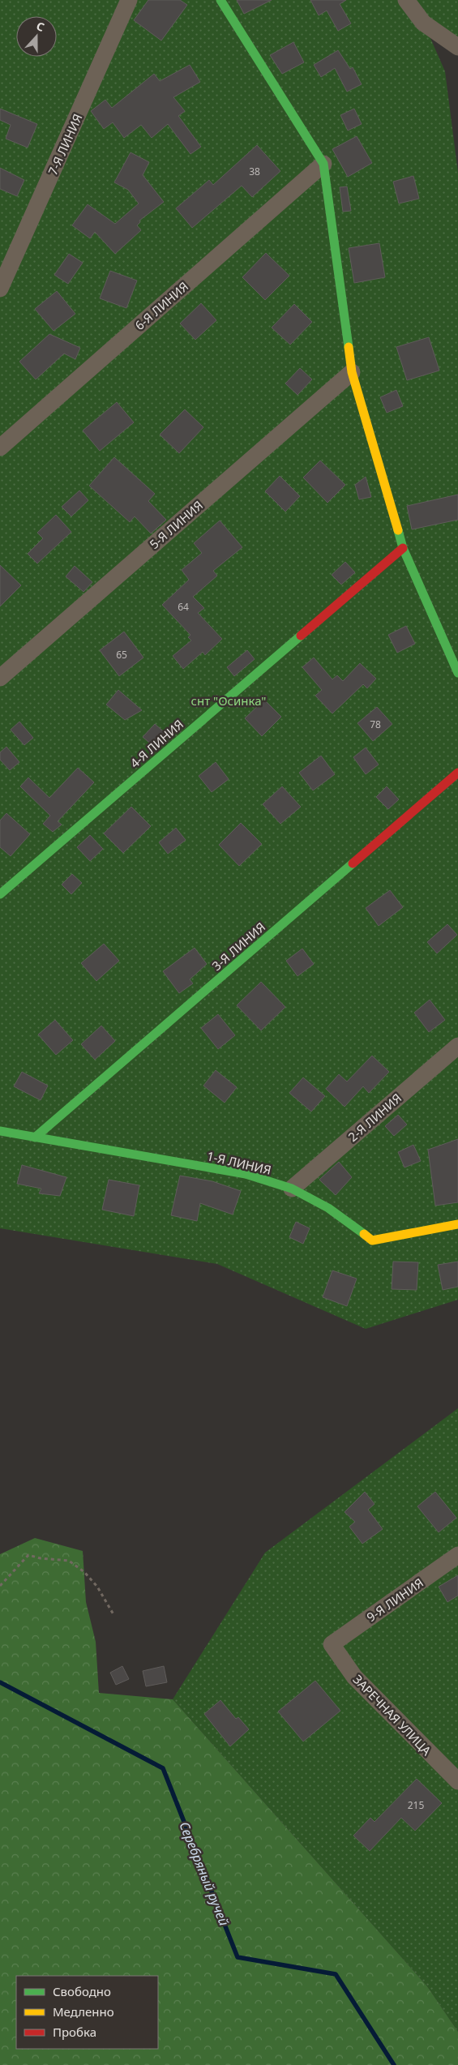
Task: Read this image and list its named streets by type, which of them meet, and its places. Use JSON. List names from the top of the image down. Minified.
{"streets":{"street":["7-Я ЛИНИЯ","6-Я ЛИНИЯ","5-Я ЛИНИЯ","4-Я ЛИНИЯ","3-Я ЛИНИЯ","2-Я ЛИНИЯ","1-Я ЛИНИЯ","9-Я ЛИНИЯ","ЗАРЕЧНАЯ УЛИЦА"]},"crossings":[["3-Я ЛИНИЯ","1-Я ЛИНИЯ"],["2-Я ЛИНИЯ","1-Я ЛИНИЯ"],["9-Я ЛИНИЯ","ЗАРЕЧНАЯ УЛИЦА"]],"water":["Серебряный ручей"],"parks":["снт \"Осинка\""],"house_numbers":["38","64","65","78","215"],"legend":["Свободно","Медленно","Пробка"],"north":"top"}
